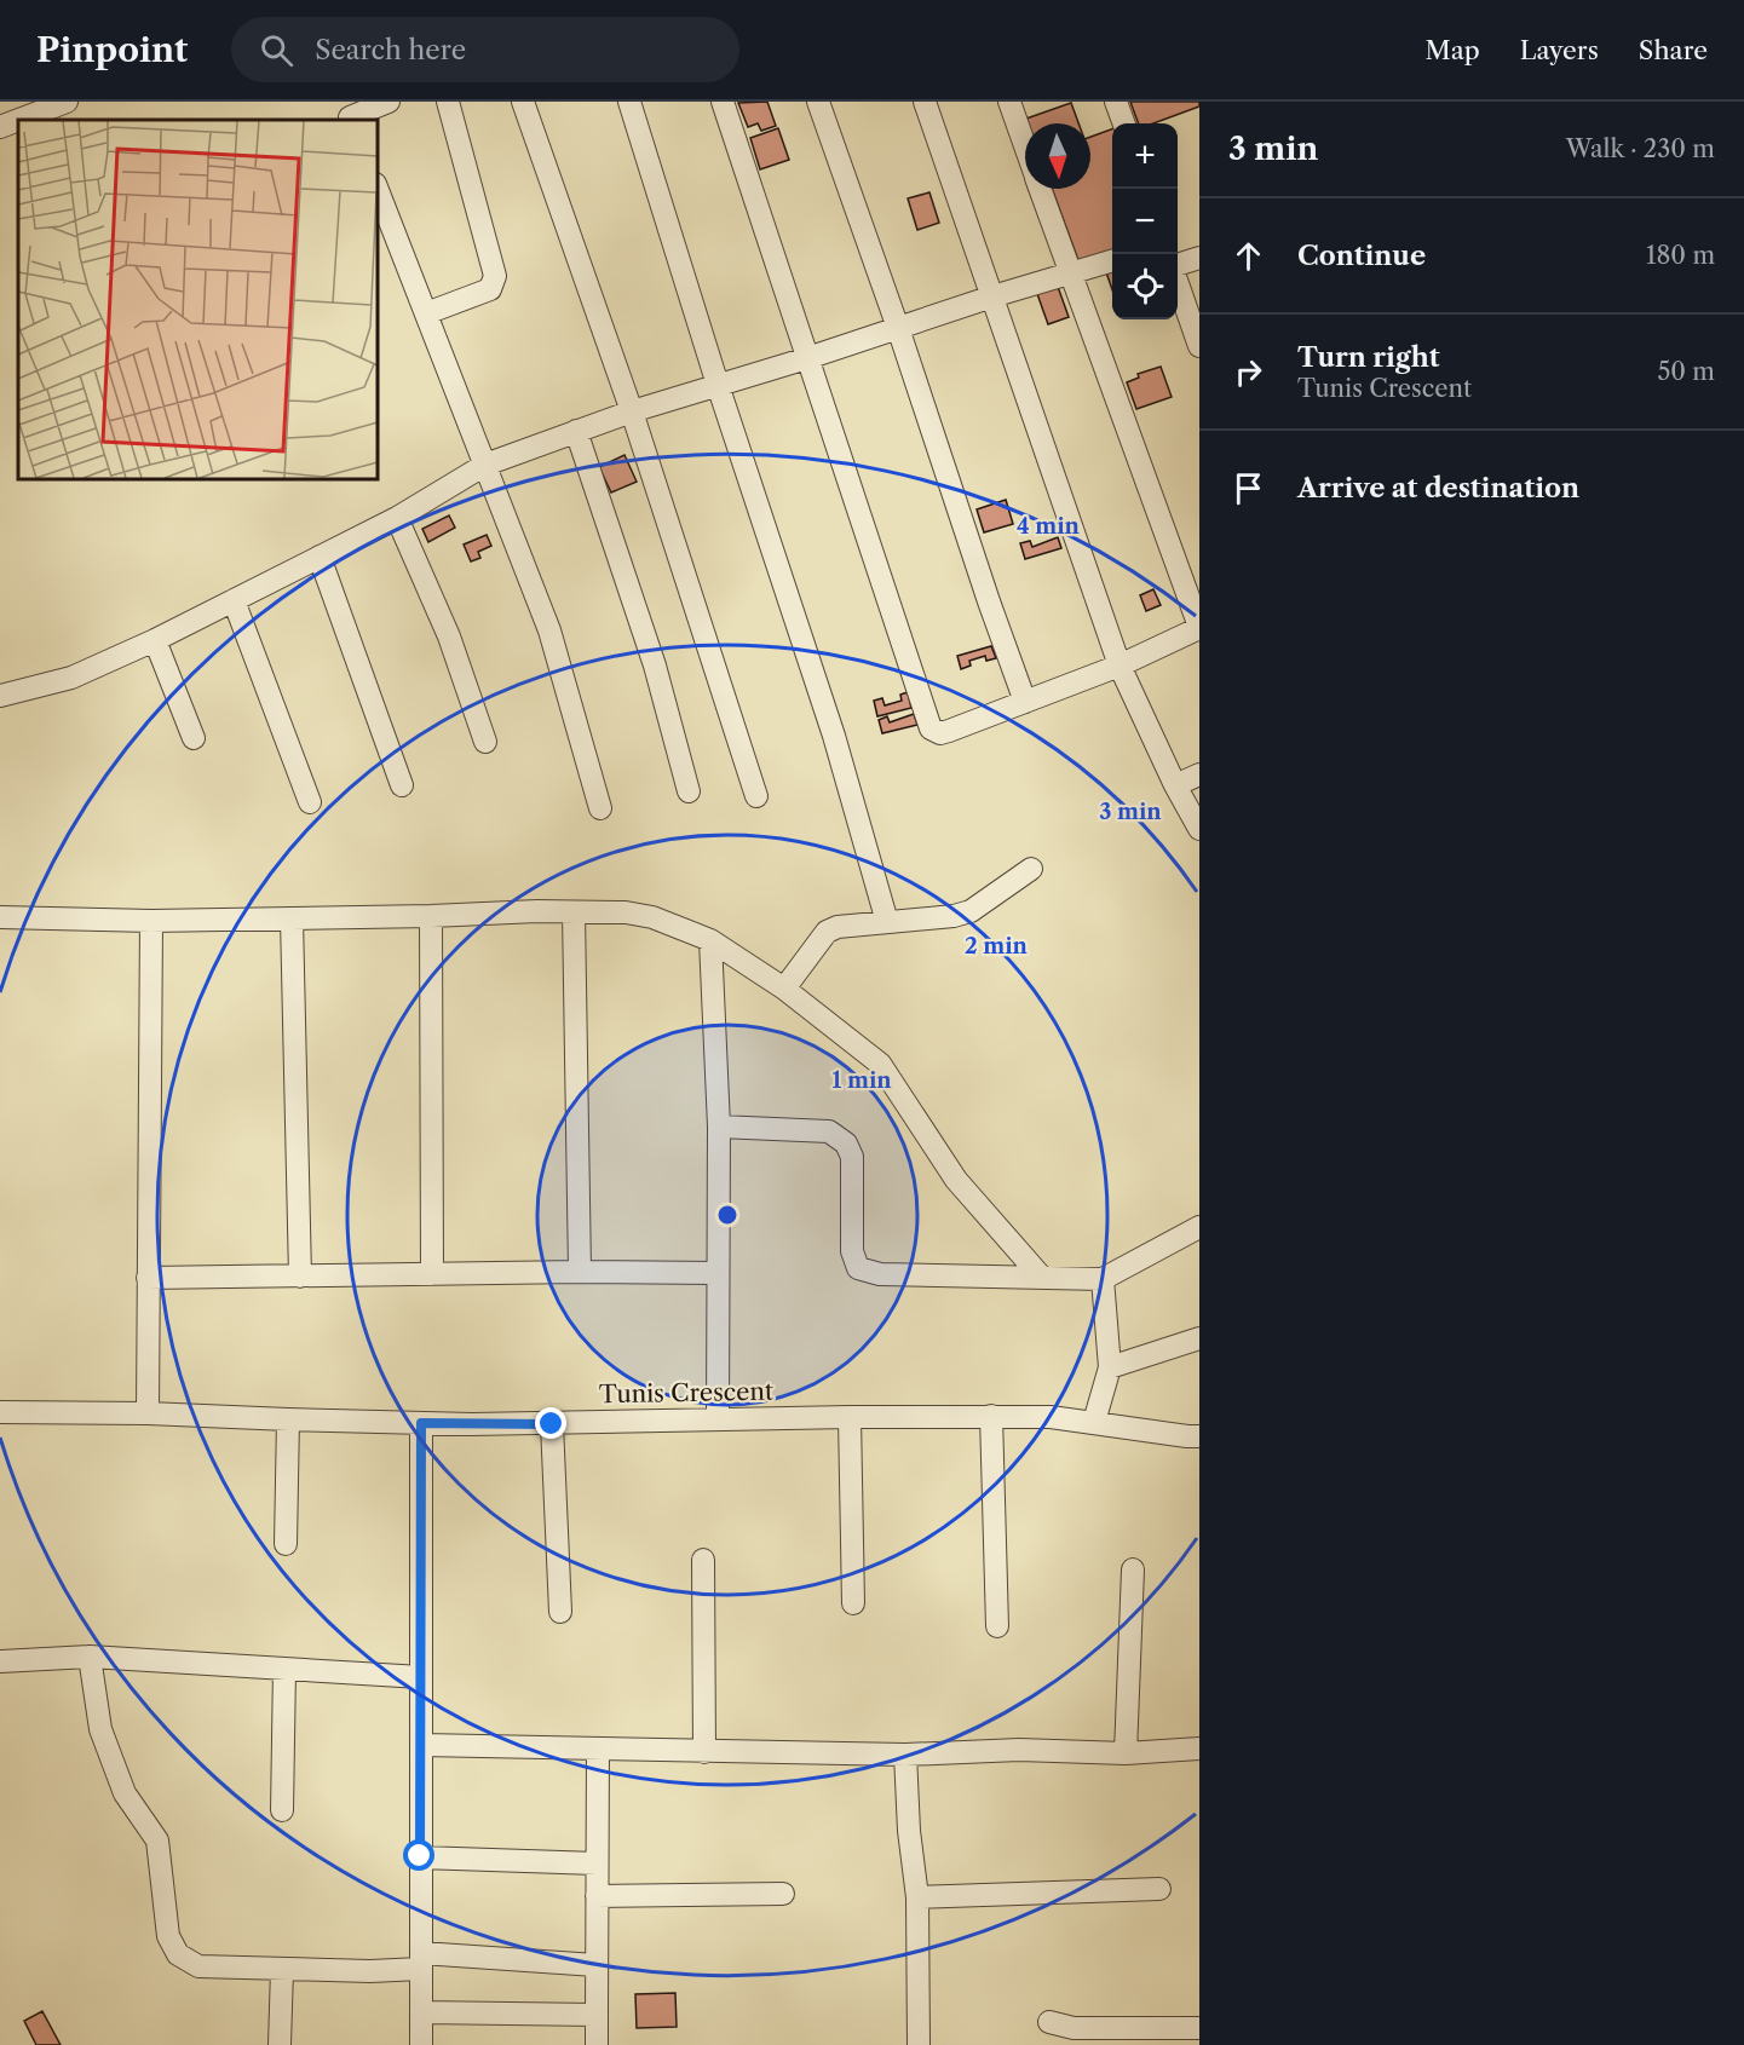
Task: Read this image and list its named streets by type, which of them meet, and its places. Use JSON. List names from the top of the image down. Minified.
{"streets":{"street":["Tunis Crescent"]},"north":"bottom","page":{"header":"Pinpoint","search":"Search here","nav":["Map","Layers","Share"],"heading":["3 min","Walk · 230 m"],"map_buttons":["+","−"],"list":[["Continue","180 m"],["Turn right","Tunis Crescent","50 m"],"Arrive at destination"]},"rings":["4 min","3 min","2 min","1 min"]}
